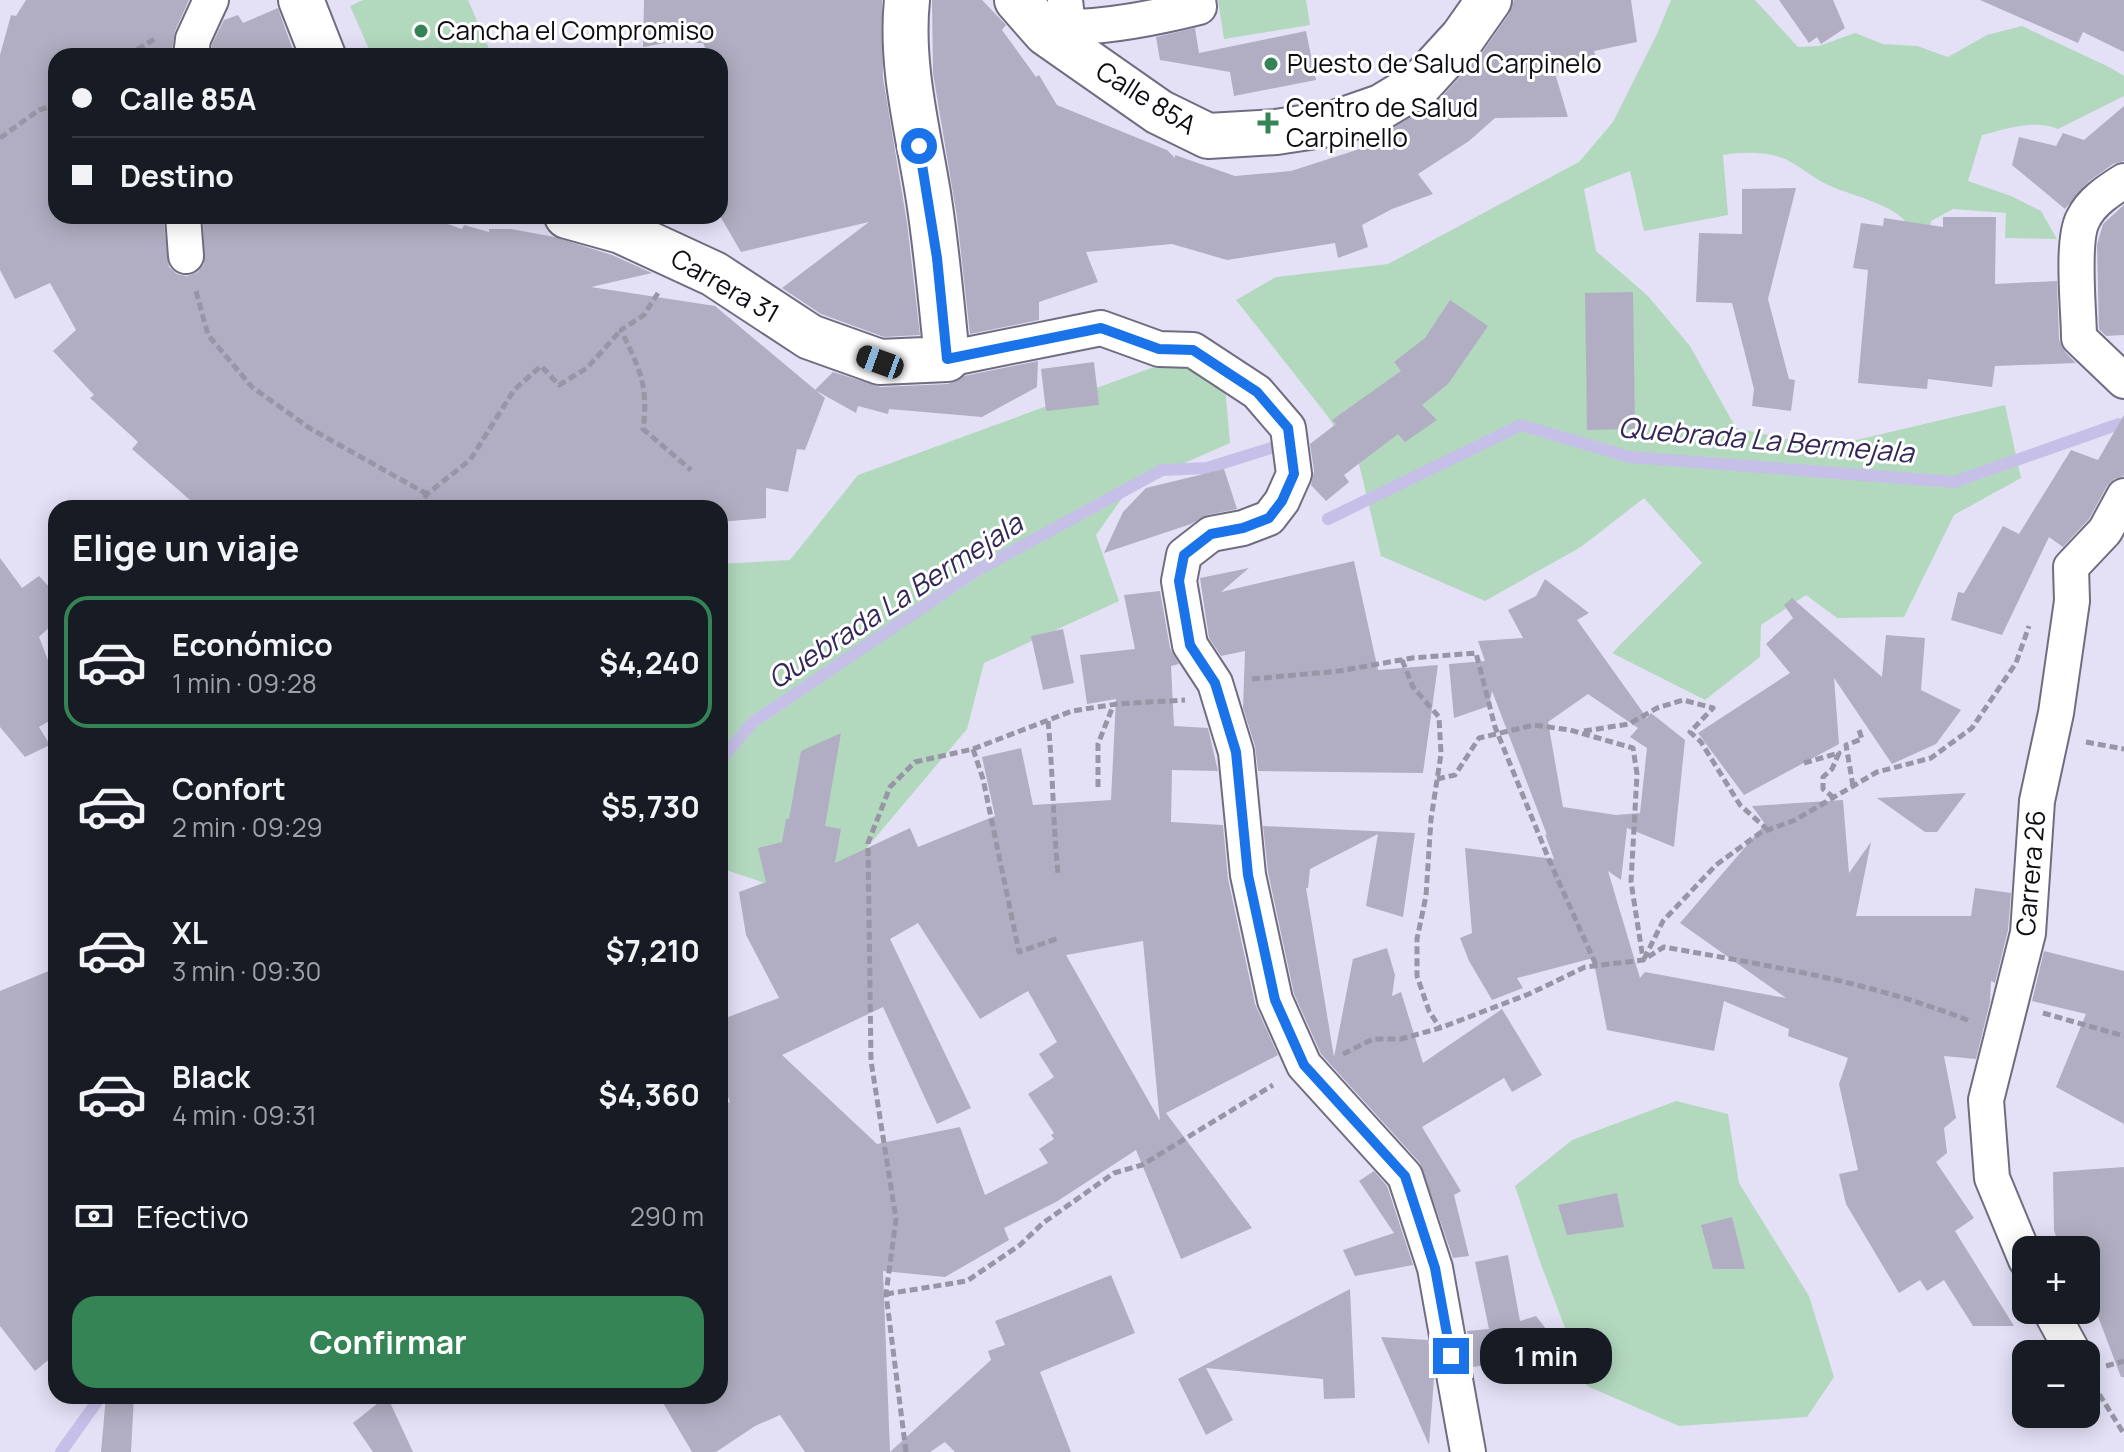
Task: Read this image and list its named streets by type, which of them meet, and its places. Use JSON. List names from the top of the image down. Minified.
{"streets":{"street":["Calle 85A","Carrera 31","Carrera 26"]},"water":["Quebrada La Bermejala"],"places":{"other":["Cancha el Compromiso","Puesto de Salud Carpinelo"],"health":["Centro de Salud Carpinello"]},"page":{"banner":["Calle 85A","Destino"],"heading":"Elige un viaje","list":[{"name":"Económico","note":"1 min · 09:28","value":"$4,240"},{"name":"Confort","note":"2 min · 09:29","value":"$5,730"},{"name":"XL","note":"3 min · 09:30","value":"$7,210"},{"name":"Black","note":"4 min · 09:31","value":"$4,360"}],"pay":["Efectivo","290 m"],"map_buttons":["+","−"],"buttons":"Confirmar","bubble":"1 min"}}
